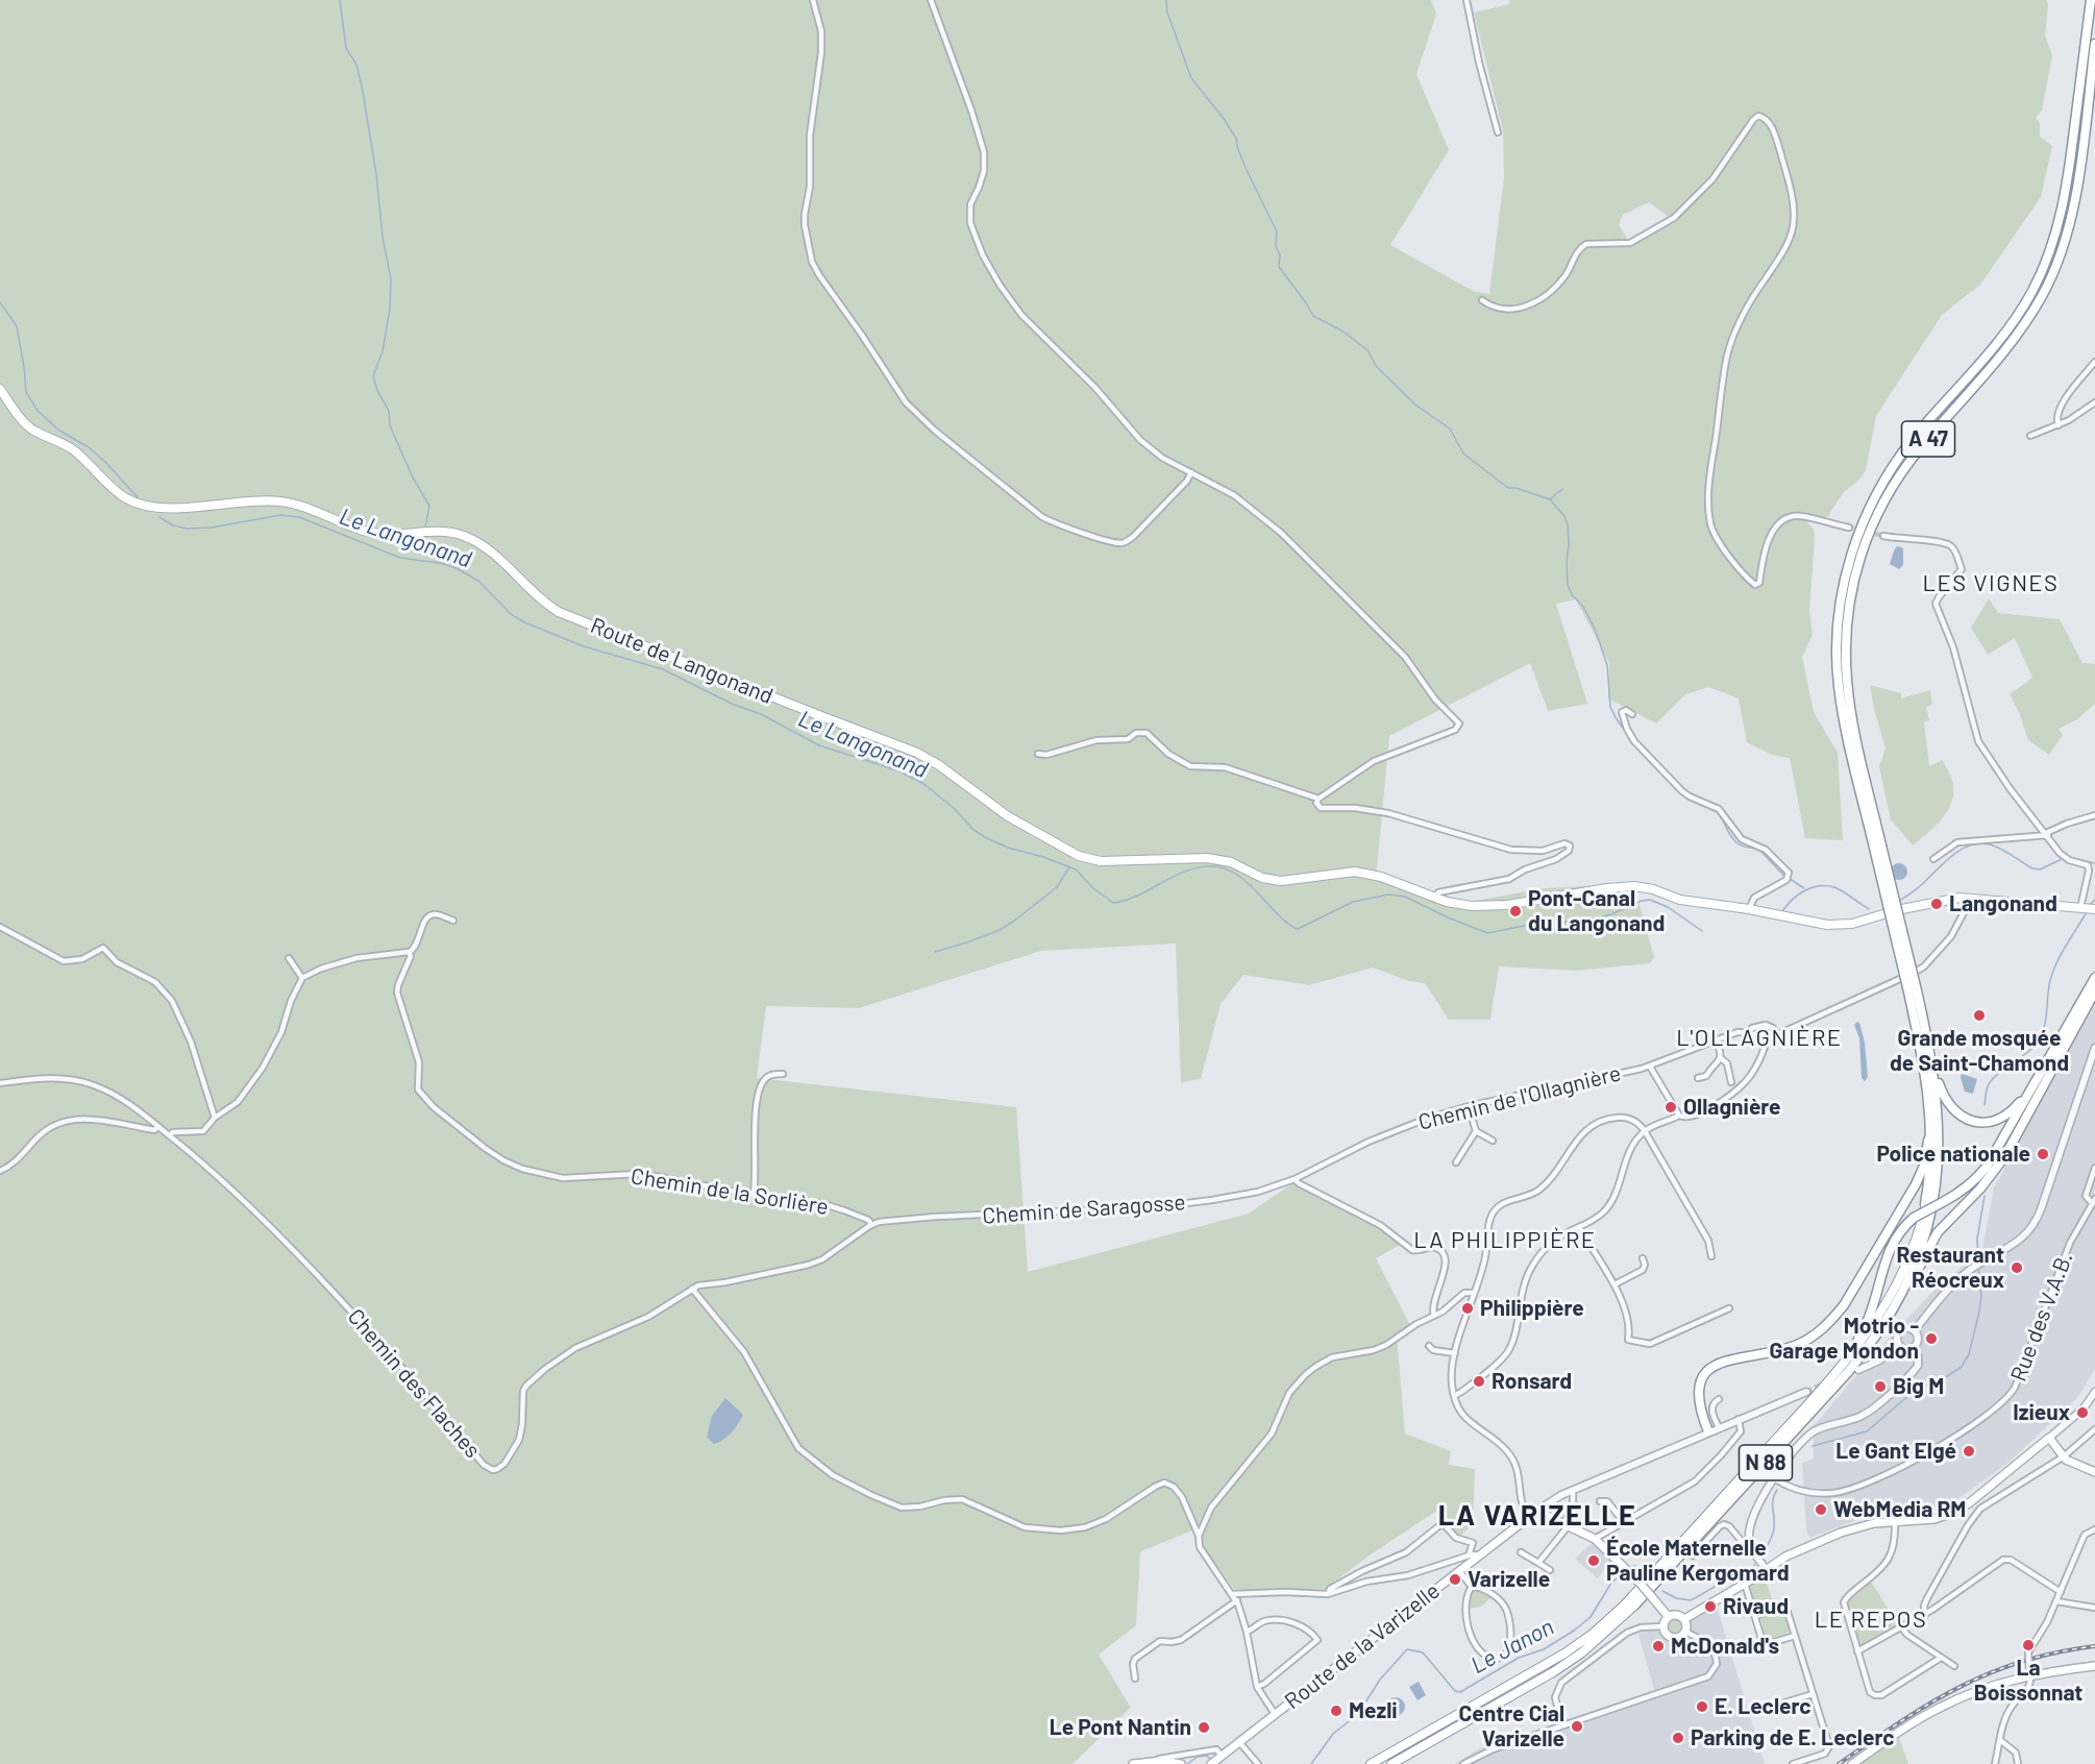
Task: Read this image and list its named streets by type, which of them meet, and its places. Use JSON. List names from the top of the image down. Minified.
{"streets":{"highway":["A 47","N 88"],"main road":["Route de Langonand","Route de la Varizelle"],"street":["Chemin de l'Ollagnière","Chemin de la Sorlière","Chemin de Saragosse","Rue des V.A.B.","Chemin des Flaches"]},"crossings":[["A 47","N 88"],["Route de Langonand","Chemin de l'Ollagnière"],["Chemin de l'Ollagnière","Chemin de Saragosse"],["Chemin de la Sorlière","Chemin de Saragosse"],["Chemin de la Sorlière","Chemin des Flaches"],["Chemin de Saragosse","Chemin des Flaches"]],"districts":["LES VIGNES","L'OLLAGNIÈRE","LA PHILIPPIÈRE","LA VARIZELLE","LE REPOS"],"water":["Le Langonand","Le Janon"],"places":["Langonand","Pont-Canal du Langonand","Grande mosquée de Saint-Chamond","Ollagnière","Police nationale","Restaurant Réocreux","Philippière","Motrio - Garage Mondon","Ronsard","Big M","Izieux","Le Gant Elgé","WebMedia RM","École Maternelle Pauline Kergomard","Varizelle","Rivaud","La Boissonnat","McDonald's","E. Leclerc","Mezli","Centre Cial Varizelle","Le Pont Nantin","Parking de E. Leclerc"]}
